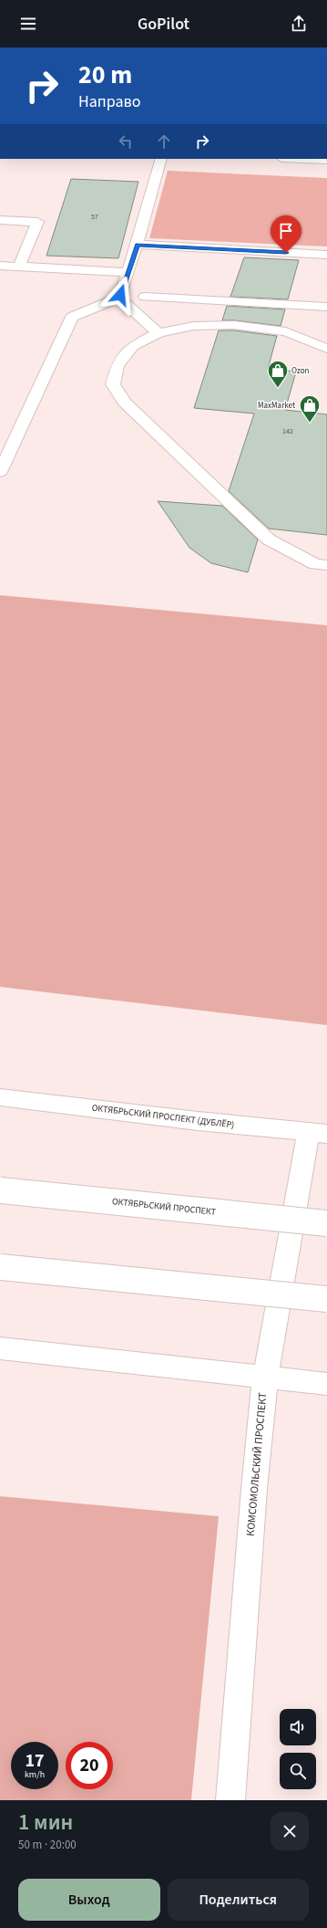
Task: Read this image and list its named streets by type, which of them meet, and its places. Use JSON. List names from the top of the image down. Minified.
{"streets":{"main road":["ОКТЯБРЬСКИЙ ПРОСПЕКТ (ДУБЛЁР)","ОКТЯБРЬСКИЙ ПРОСПЕКТ","КОМСОМОЛЬСКИЙ ПРОСПЕКТ"]},"crossings":[["ОКТЯБРЬСКИЙ ПРОСПЕКТ (ДУБЛЁР)","КОМСОМОЛЬСКИЙ ПРОСПЕКТ"]],"places":{"shop":["Ozon","MaxMarket"]},"house_numbers":["57","142"],"page":{"header":"GoPilot","turn":["20 m","Направо"],"speed":"17 km/h","limit":"20","heading":["1 мин","50 m · 20:00"],"buttons":["Выход","Поделиться"]}}
